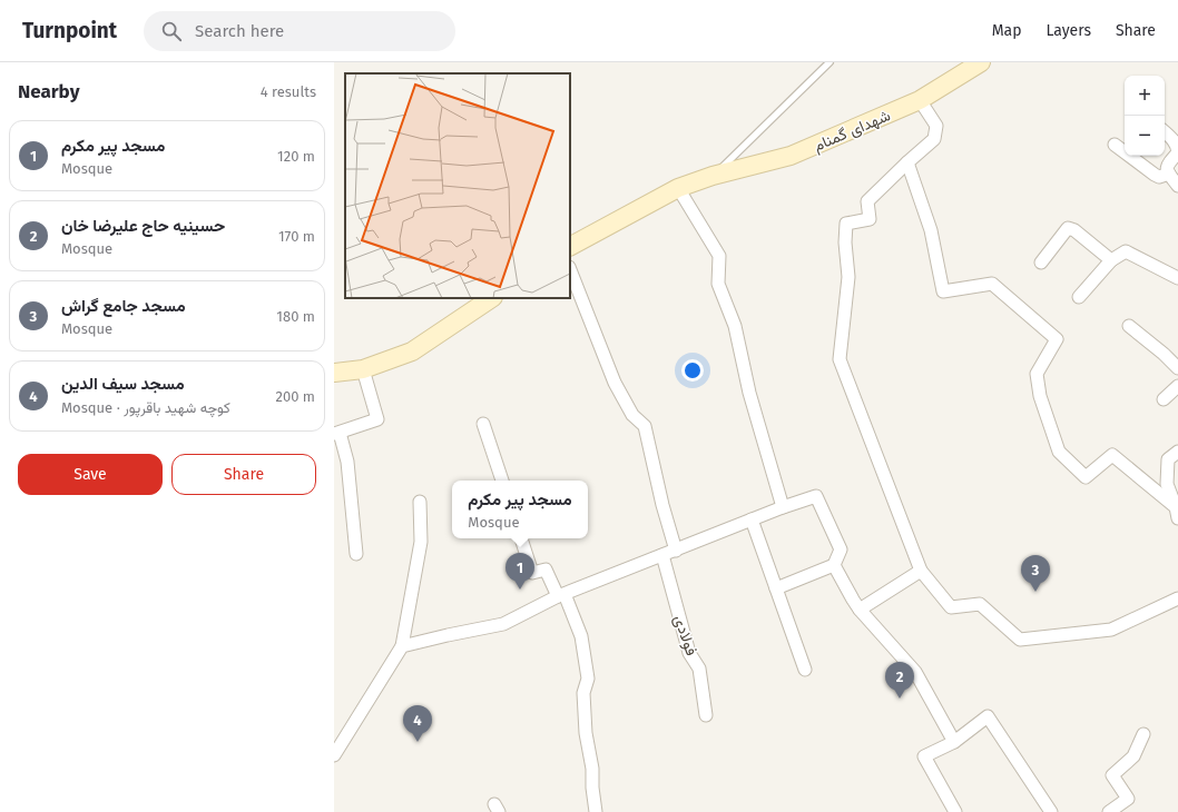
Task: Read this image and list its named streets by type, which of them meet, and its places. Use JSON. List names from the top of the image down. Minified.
{"streets":{"street":["شهدای گمنام","فولادی"]},"page":{"header":"Turnpoint","search":"Search here","nav":["Map","Layers","Share"],"heading":["Nearby","4 results"],"map_buttons":["+","−"],"list":[{"mark":"1","name":"مسجد پیر مکرم","note":"Mosque","value":"120 m"},{"mark":"2","name":"حسینیه حاج علیرضا خان","note":"Mosque","value":"170 m"},{"mark":"3","name":"مسجد جامع گراش","note":"Mosque","value":"180 m"},{"mark":"4","name":"مسجد سیف الدین","note":"Mosque · کوچه شهید باقرپور","value":"200 m"}],"buttons":["Save","Share"],"popup":["مسجد پیر مکرم","Mosque"],"pins":["1","3","2","4"]}}
